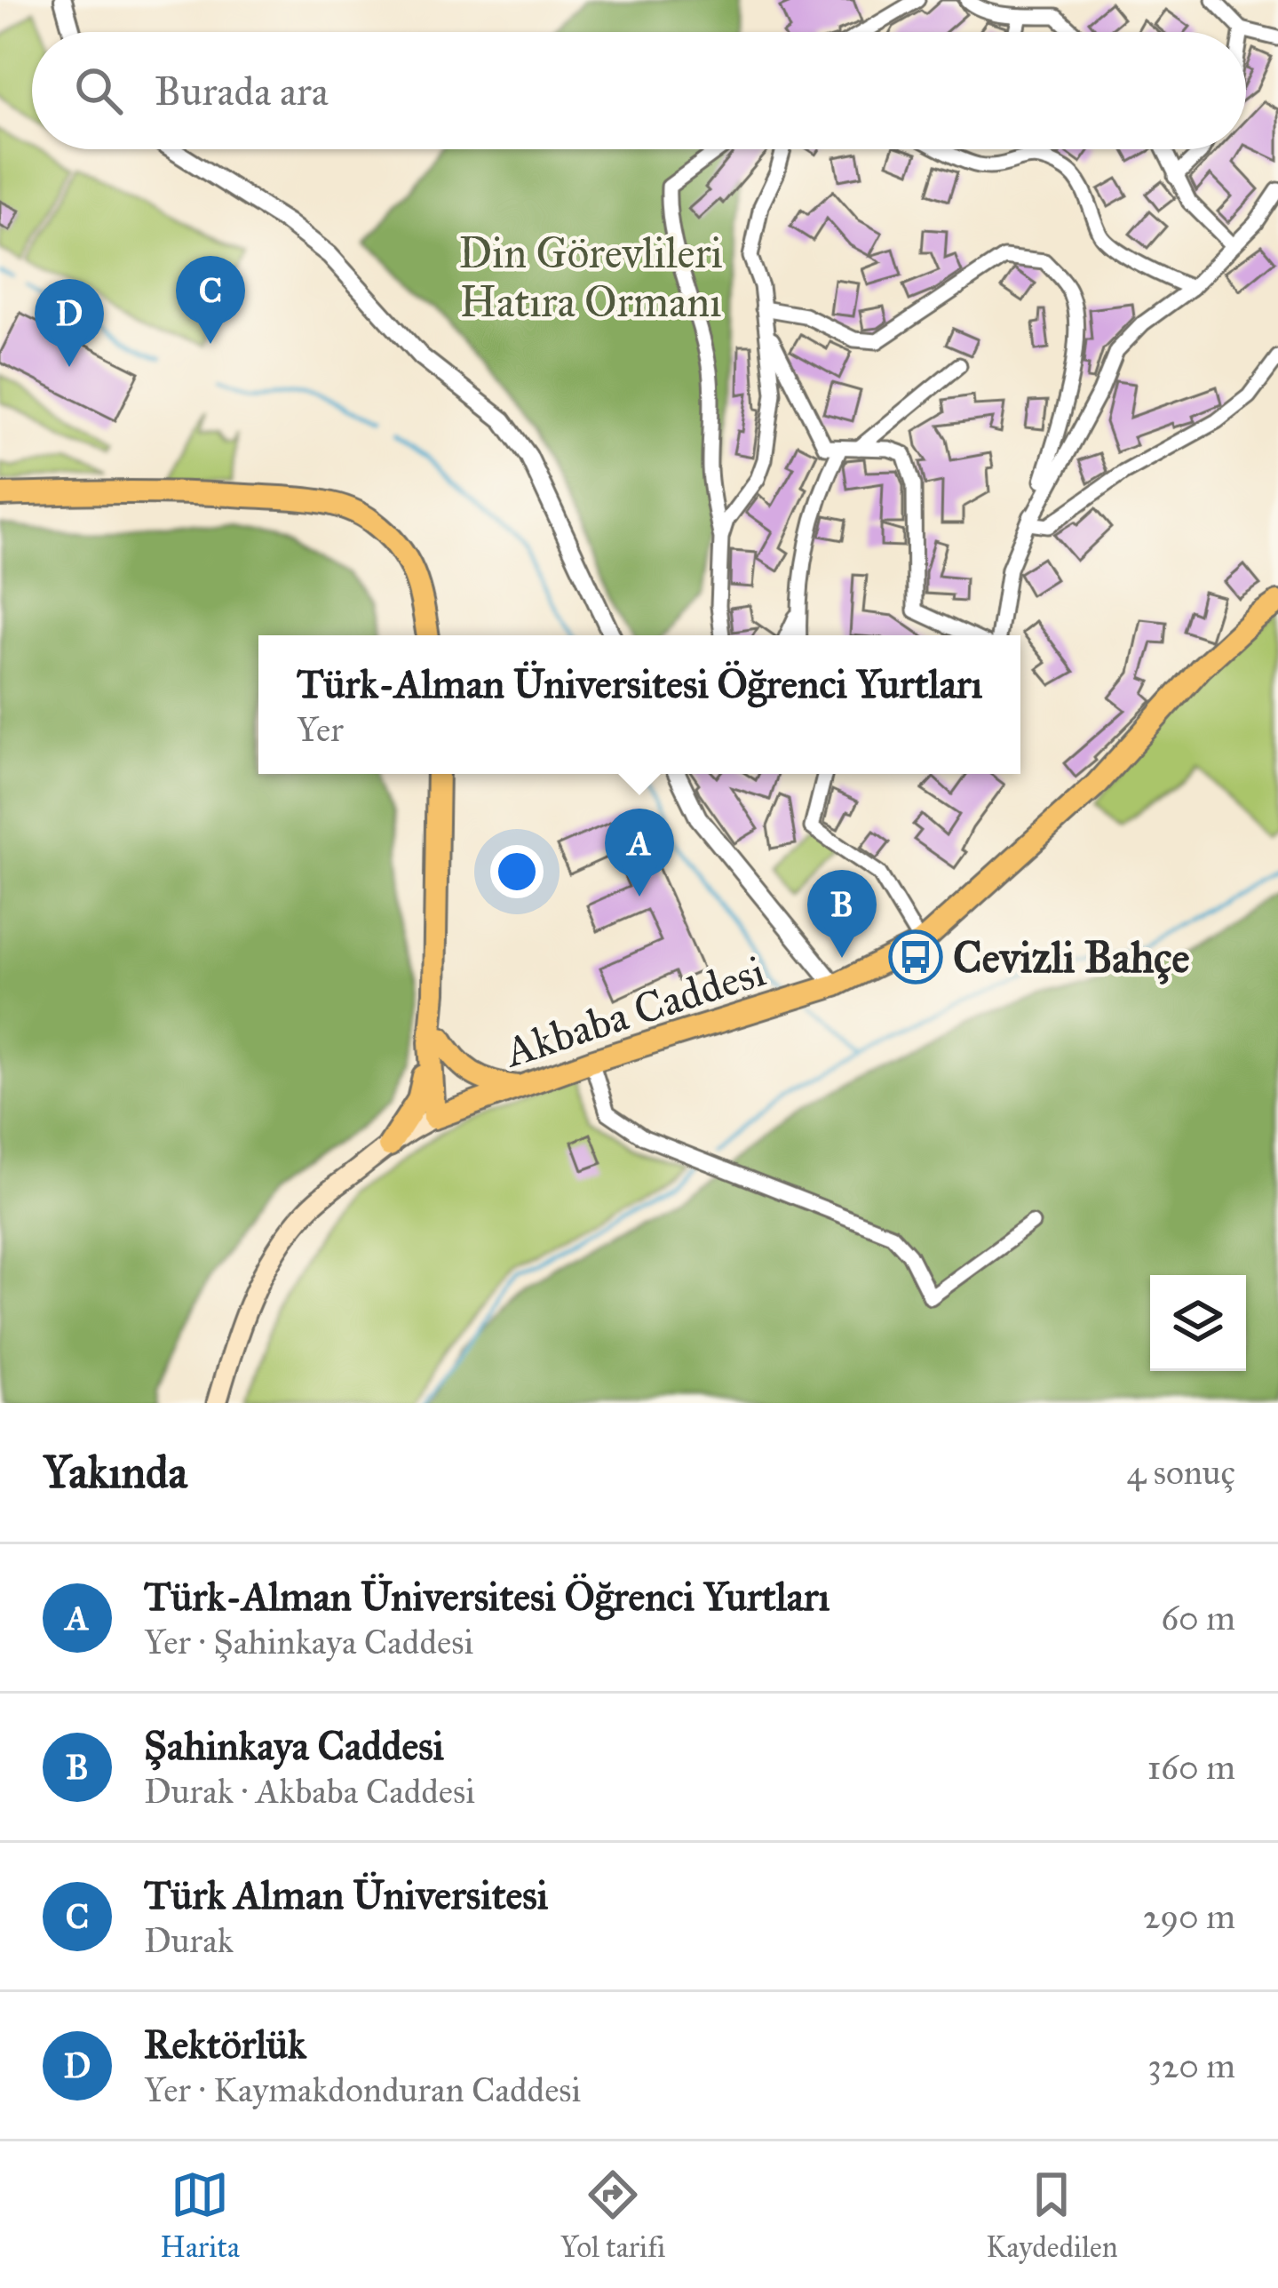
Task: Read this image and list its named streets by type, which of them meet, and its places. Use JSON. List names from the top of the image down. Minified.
{"streets":{"main road":["Akbaba Caddesi"]},"parks":["Din Görevlileri Hatıra Ormanı"],"places":{"bus stop":["Cevizli Bahçe"]},"page":{"search":"Burada ara","pins":["C","D","A","B"],"popup":["Türk-Alman Üniversitesi Öğrenci Yurtları","Yer"],"heading":["Yakında","4 sonuç"],"list":[{"mark":"A","name":"Türk-Alman Üniversitesi Öğrenci Yurtları","note":"Yer · Şahinkaya Caddesi","value":"60 m"},{"mark":"B","name":"Şahinkaya Caddesi","note":"Durak · Akbaba Caddesi","value":"160 m"},{"mark":"C","name":"Türk Alman Üniversitesi","note":"Durak","value":"290 m"},{"mark":"D","name":"Rektörlük","note":"Yer · Kaymakdonduran Caddesi","value":"320 m"}],"nav":["Harita","Yol tarifi","Kaydedilen"]}}
